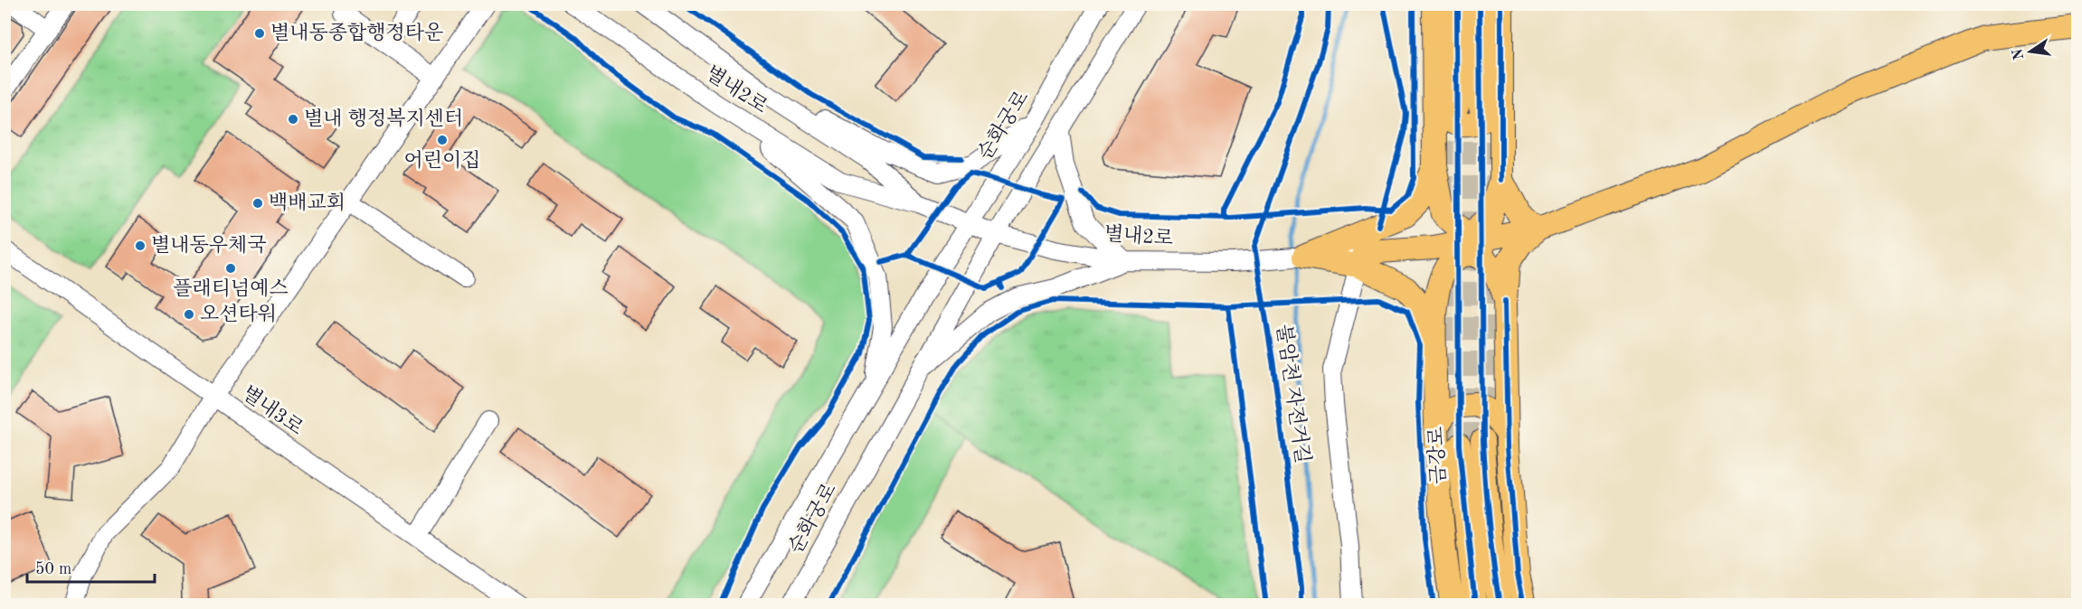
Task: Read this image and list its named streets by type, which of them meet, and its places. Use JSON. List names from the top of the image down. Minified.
{"streets":{"main road":["금강로"],"street":["별내2로","순화궁로","별내3로"],"cycle path":["불암천 자전거길"]},"crossings":[["별내2로","순화궁로"]],"places":["별내동종합행정타운","별내 행정복지센터","어린이집","백배교회","별내동우체국","플래티넘예스","오션타워"],"scale_bar":"50 m","north":"left"}
